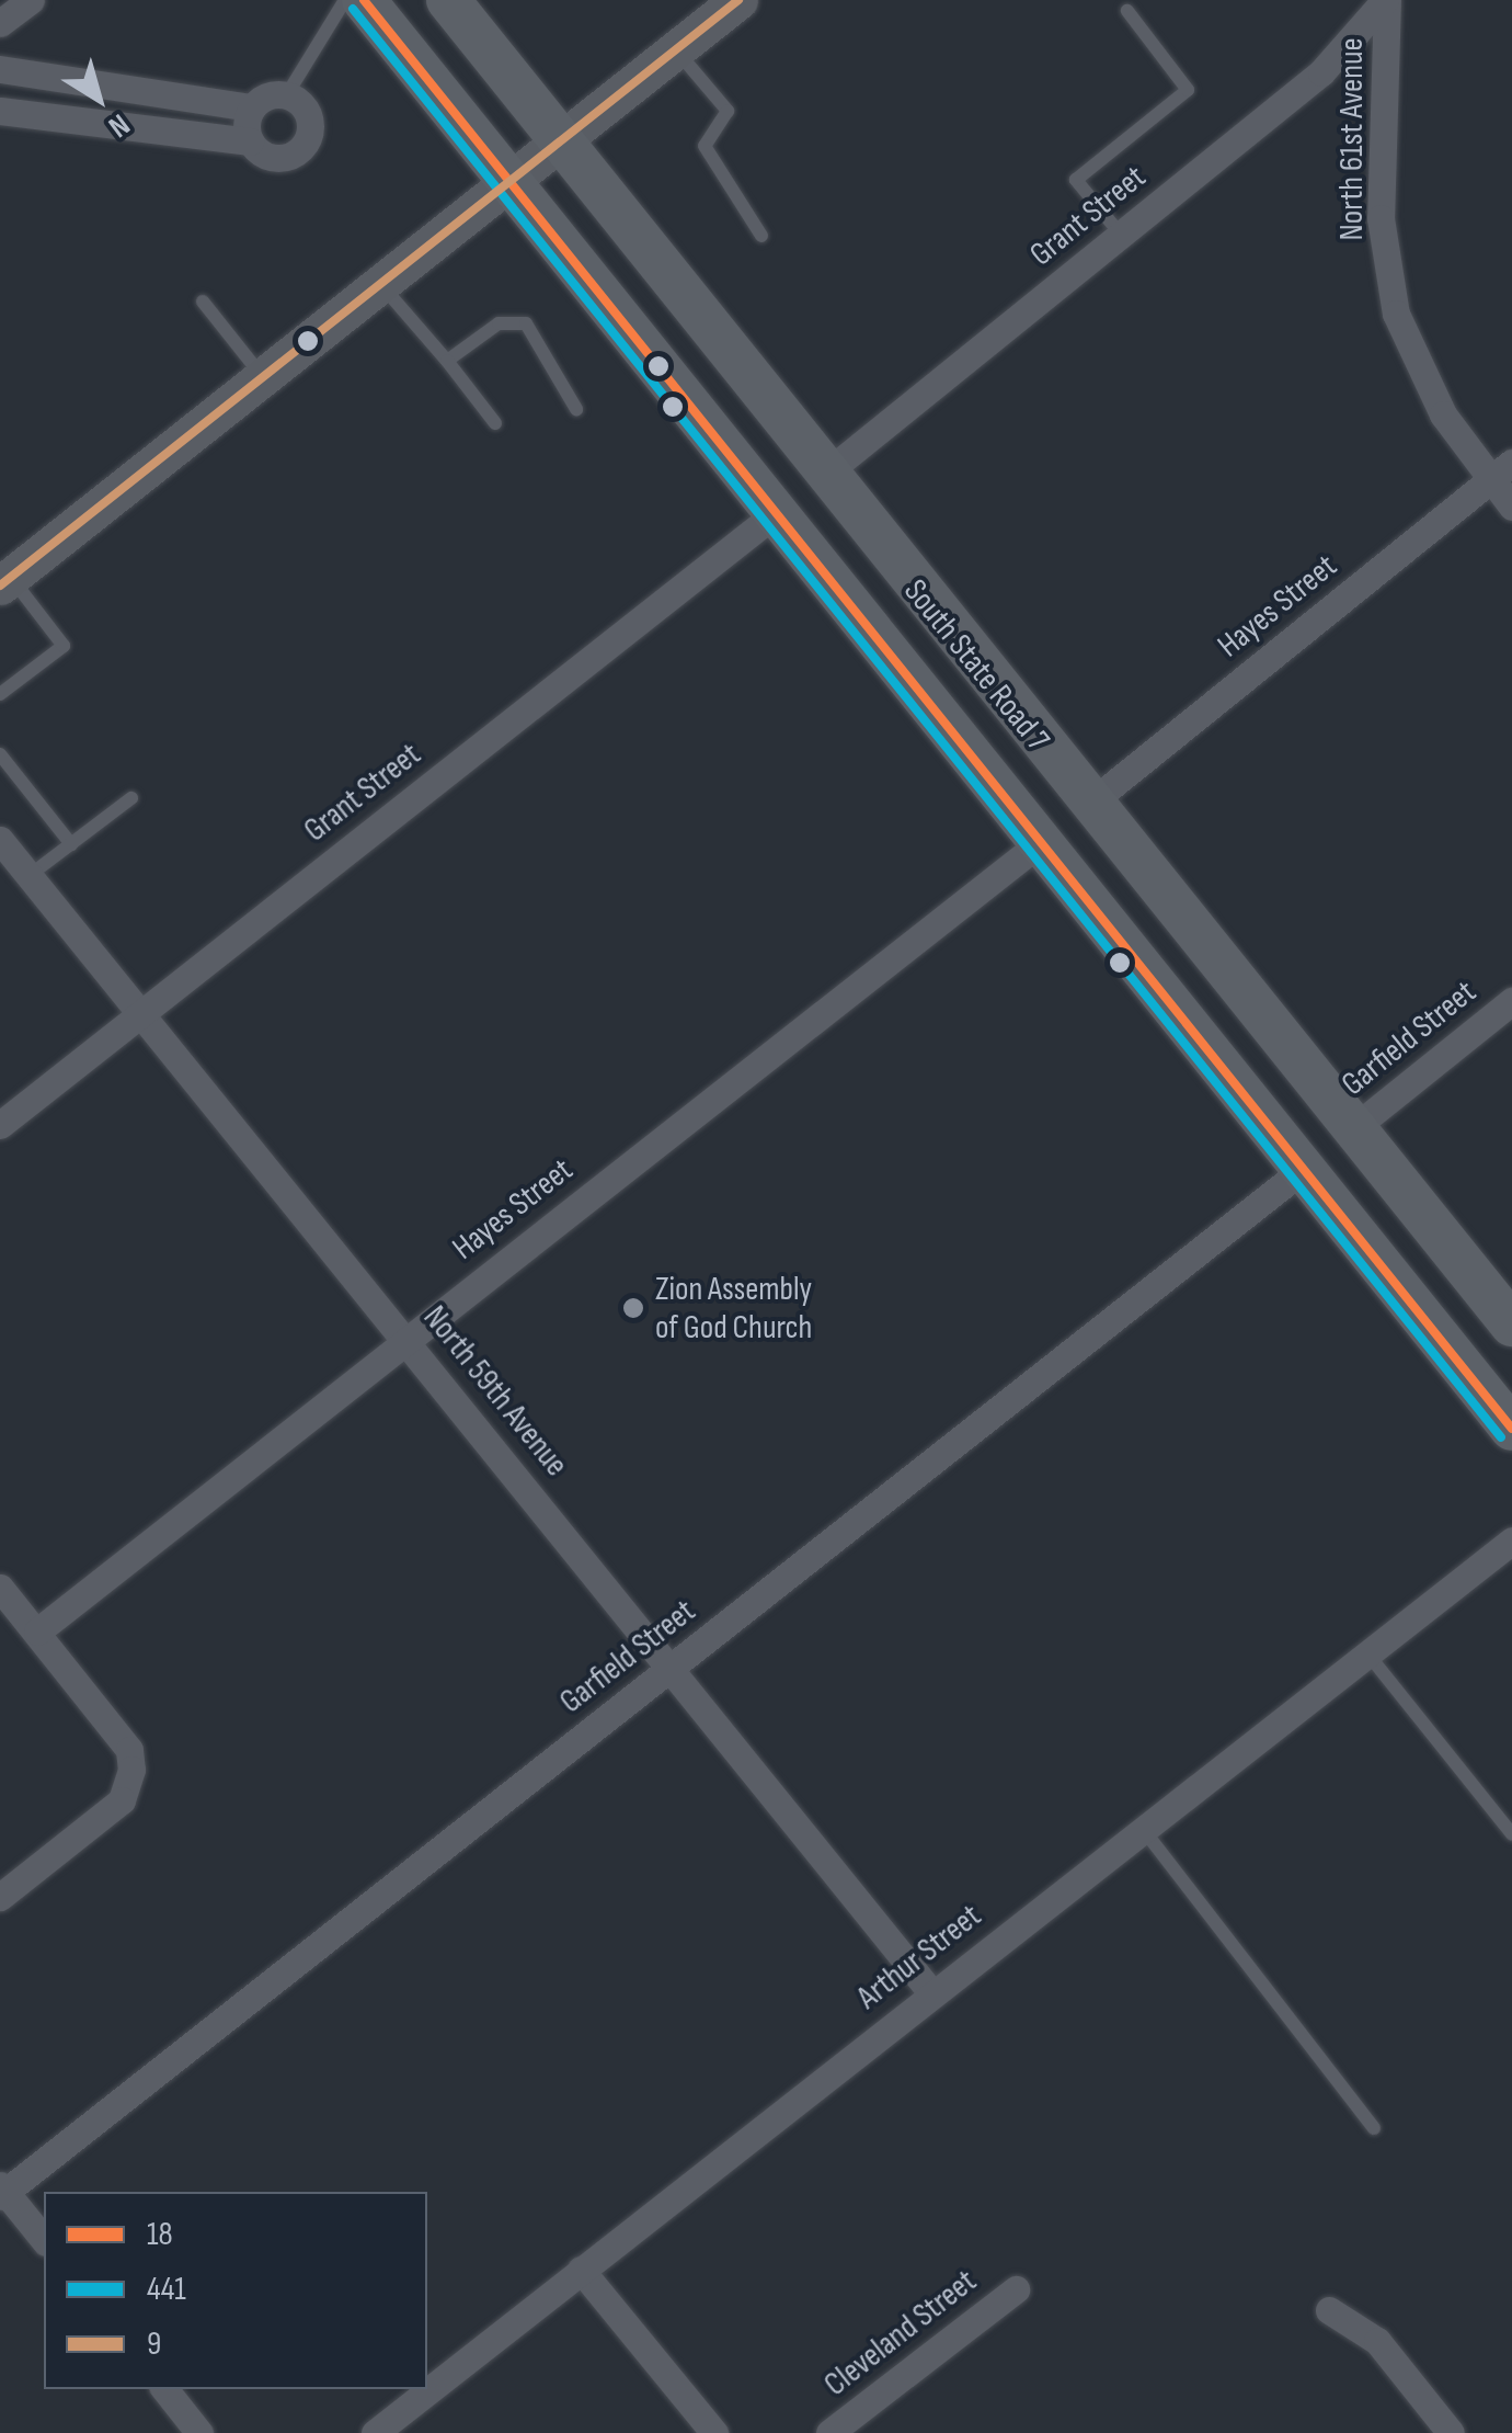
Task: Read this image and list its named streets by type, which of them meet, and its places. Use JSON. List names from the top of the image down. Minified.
{"streets":{"main road":["South State Road 7"],"street":["North 61st Avenue","Grant Street","Hayes Street","Garfield Street","North 59th Avenue","Arthur Street","Cleveland Street"]},"crossings":[["North 61st Avenue","Grant Street"],["North 61st Avenue","Hayes Street"],["Grant Street","South State Road 7"],["Grant Street","North 59th Avenue"],["Hayes Street","South State Road 7"],["Hayes Street","North 59th Avenue"],["South State Road 7","Garfield Street"],["Garfield Street","North 59th Avenue"],["North 59th Avenue","Arthur Street"]],"places":["Zion Assembly of God Church"],"lines":["transit line 18","transit line 9","transit line 441"],"legend":["18","441","9"],"north":"bottom right"}
